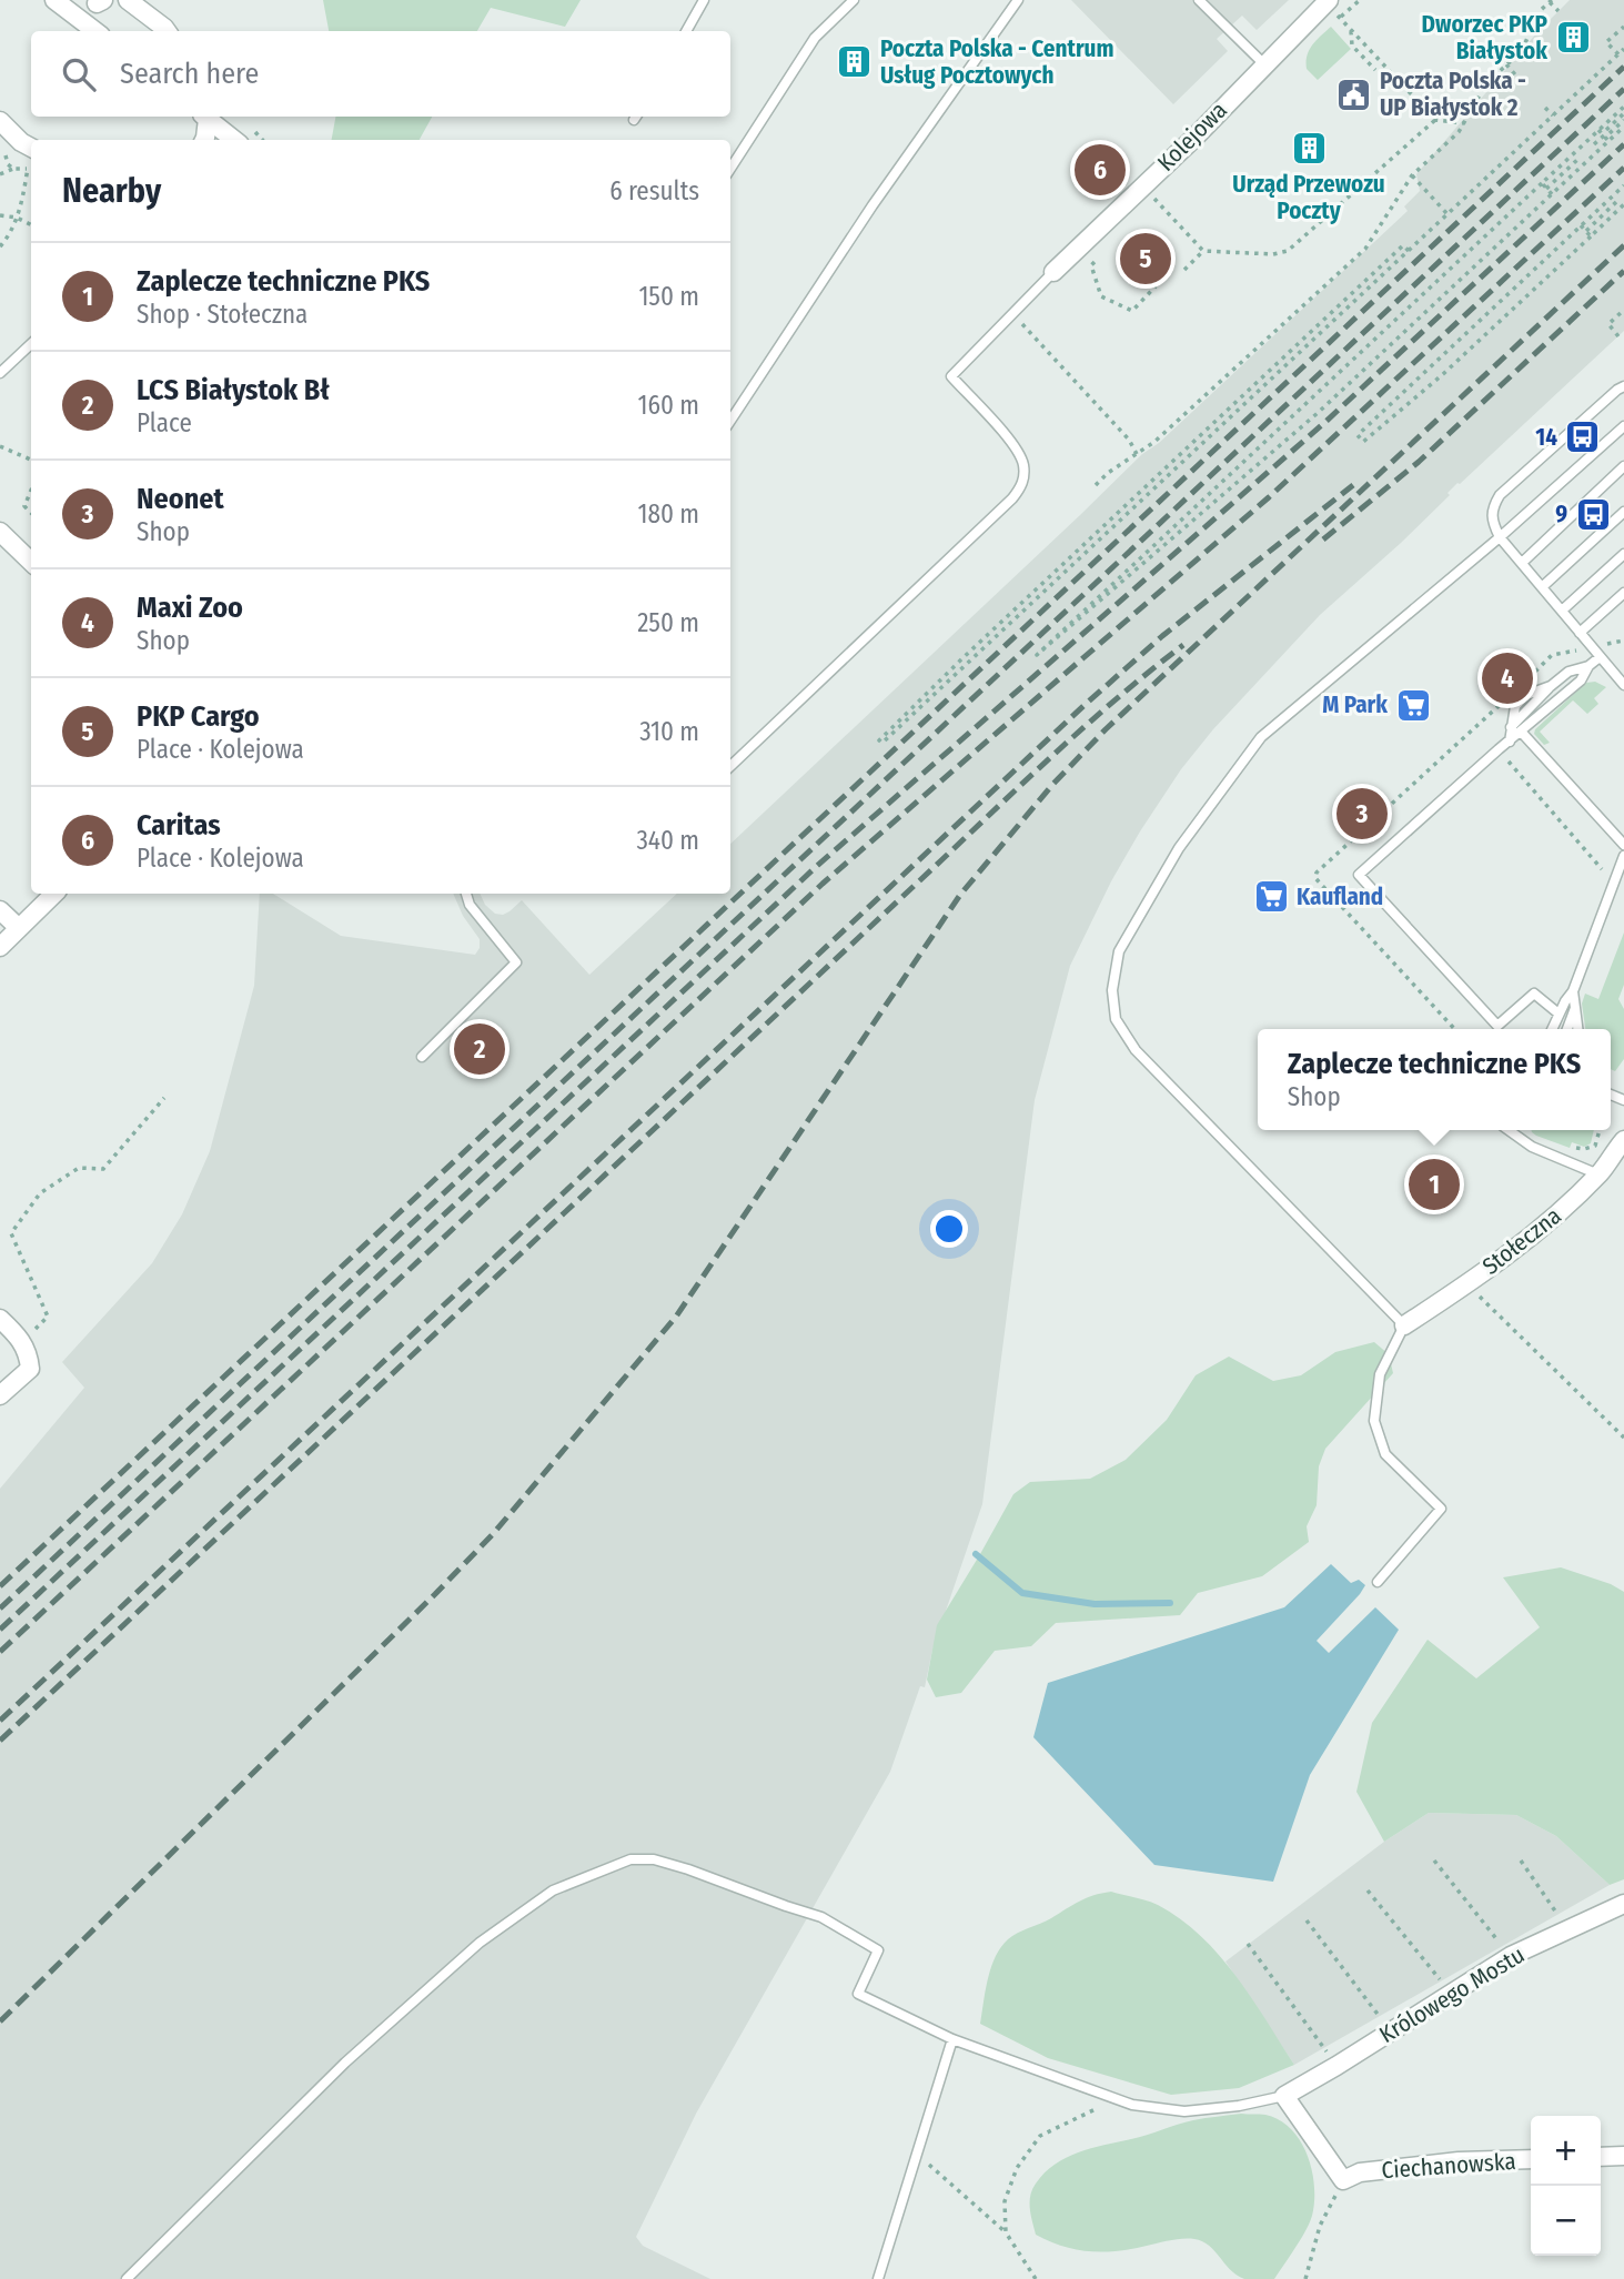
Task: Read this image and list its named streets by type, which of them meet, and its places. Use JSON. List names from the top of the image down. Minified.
{"streets":{"street":["Kolejowa","Stołeczna","Królowego Mostu","Ciechanowska"]},"places":{"building":["Dworzec PKP Białystok","Poczta Polska - Centrum Usług Pocztowych","Urząd Przewozu Poczty"],"public building":["Poczta Polska - UP Białystok 2"],"bus stop":["14","9"],"supermarket":["M Park","Kaufland"]},"page":{"search":"Search here","pins":["6","5","4","3","2","1"],"heading":["Nearby","6 results"],"list":[{"mark":"1","name":"Zaplecze techniczne PKS","note":"Shop · Stołeczna","value":"150 m"},{"mark":"2","name":"LCS Białystok Bł","note":"Place","value":"160 m"},{"mark":"3","name":"Neonet","note":"Shop","value":"180 m"},{"mark":"4","name":"Maxi Zoo","note":"Shop","value":"250 m"},{"mark":"5","name":"PKP Cargo","note":"Place · Kolejowa","value":"310 m"},{"mark":"6","name":"Caritas","note":"Place · Kolejowa","value":"340 m"}],"popup":["Zaplecze techniczne PKS","Shop"],"map_buttons":["+","−"]}}
